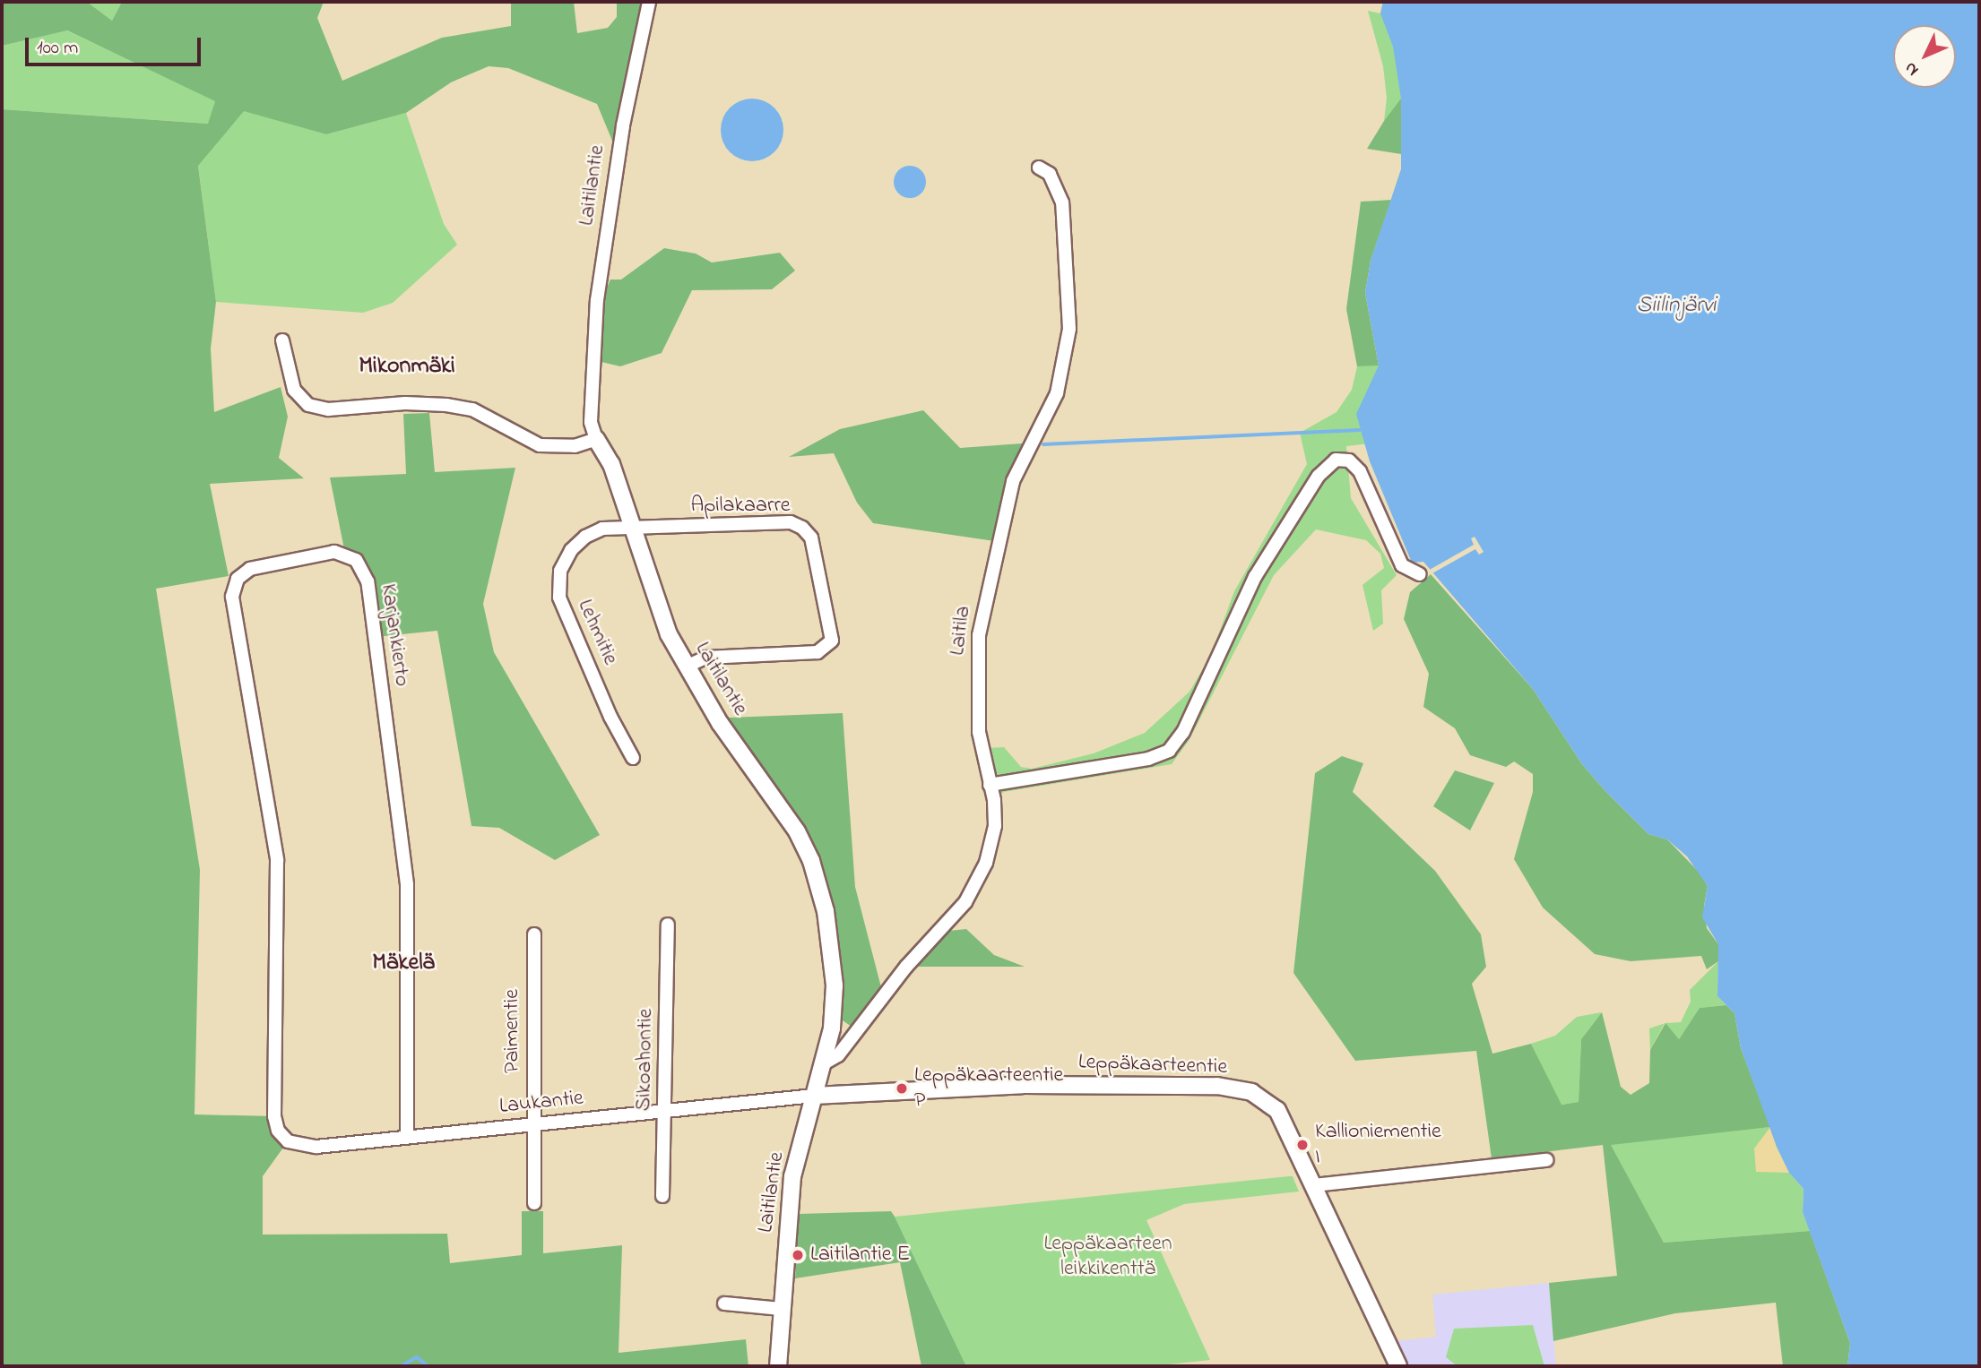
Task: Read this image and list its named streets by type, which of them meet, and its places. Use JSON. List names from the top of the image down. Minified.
{"streets":{"street":["Laitilantie","Apilakaarre","Laitila","Lehmitie","Karjankierto","Paimentie","Sikoahontie","Leppäkaarteentie","Laukantie"]},"crossings":[["Laitilantie","Apilakaarre"],["Laitilantie","Laitila"],["Laitilantie","Lehmitie"],["Laitilantie","Leppäkaarteentie"],["Laitilantie","Laukantie"],["Apilakaarre","Lehmitie"],["Karjankierto","Laukantie"],["Paimentie","Laukantie"],["Sikoahontie","Laukantie"],["Leppäkaarteentie","Laukantie"]],"districts":["Mikonmäki","Mäkelä"],"water":["Siilinjärvi"],"parks":["Leppäkaarteen leikkikenttä"],"places":["Leppäkaarteentie P","Kallioniementie I","Laitilantie E"],"scale_bar":"100 m","north":"bottom left"}
